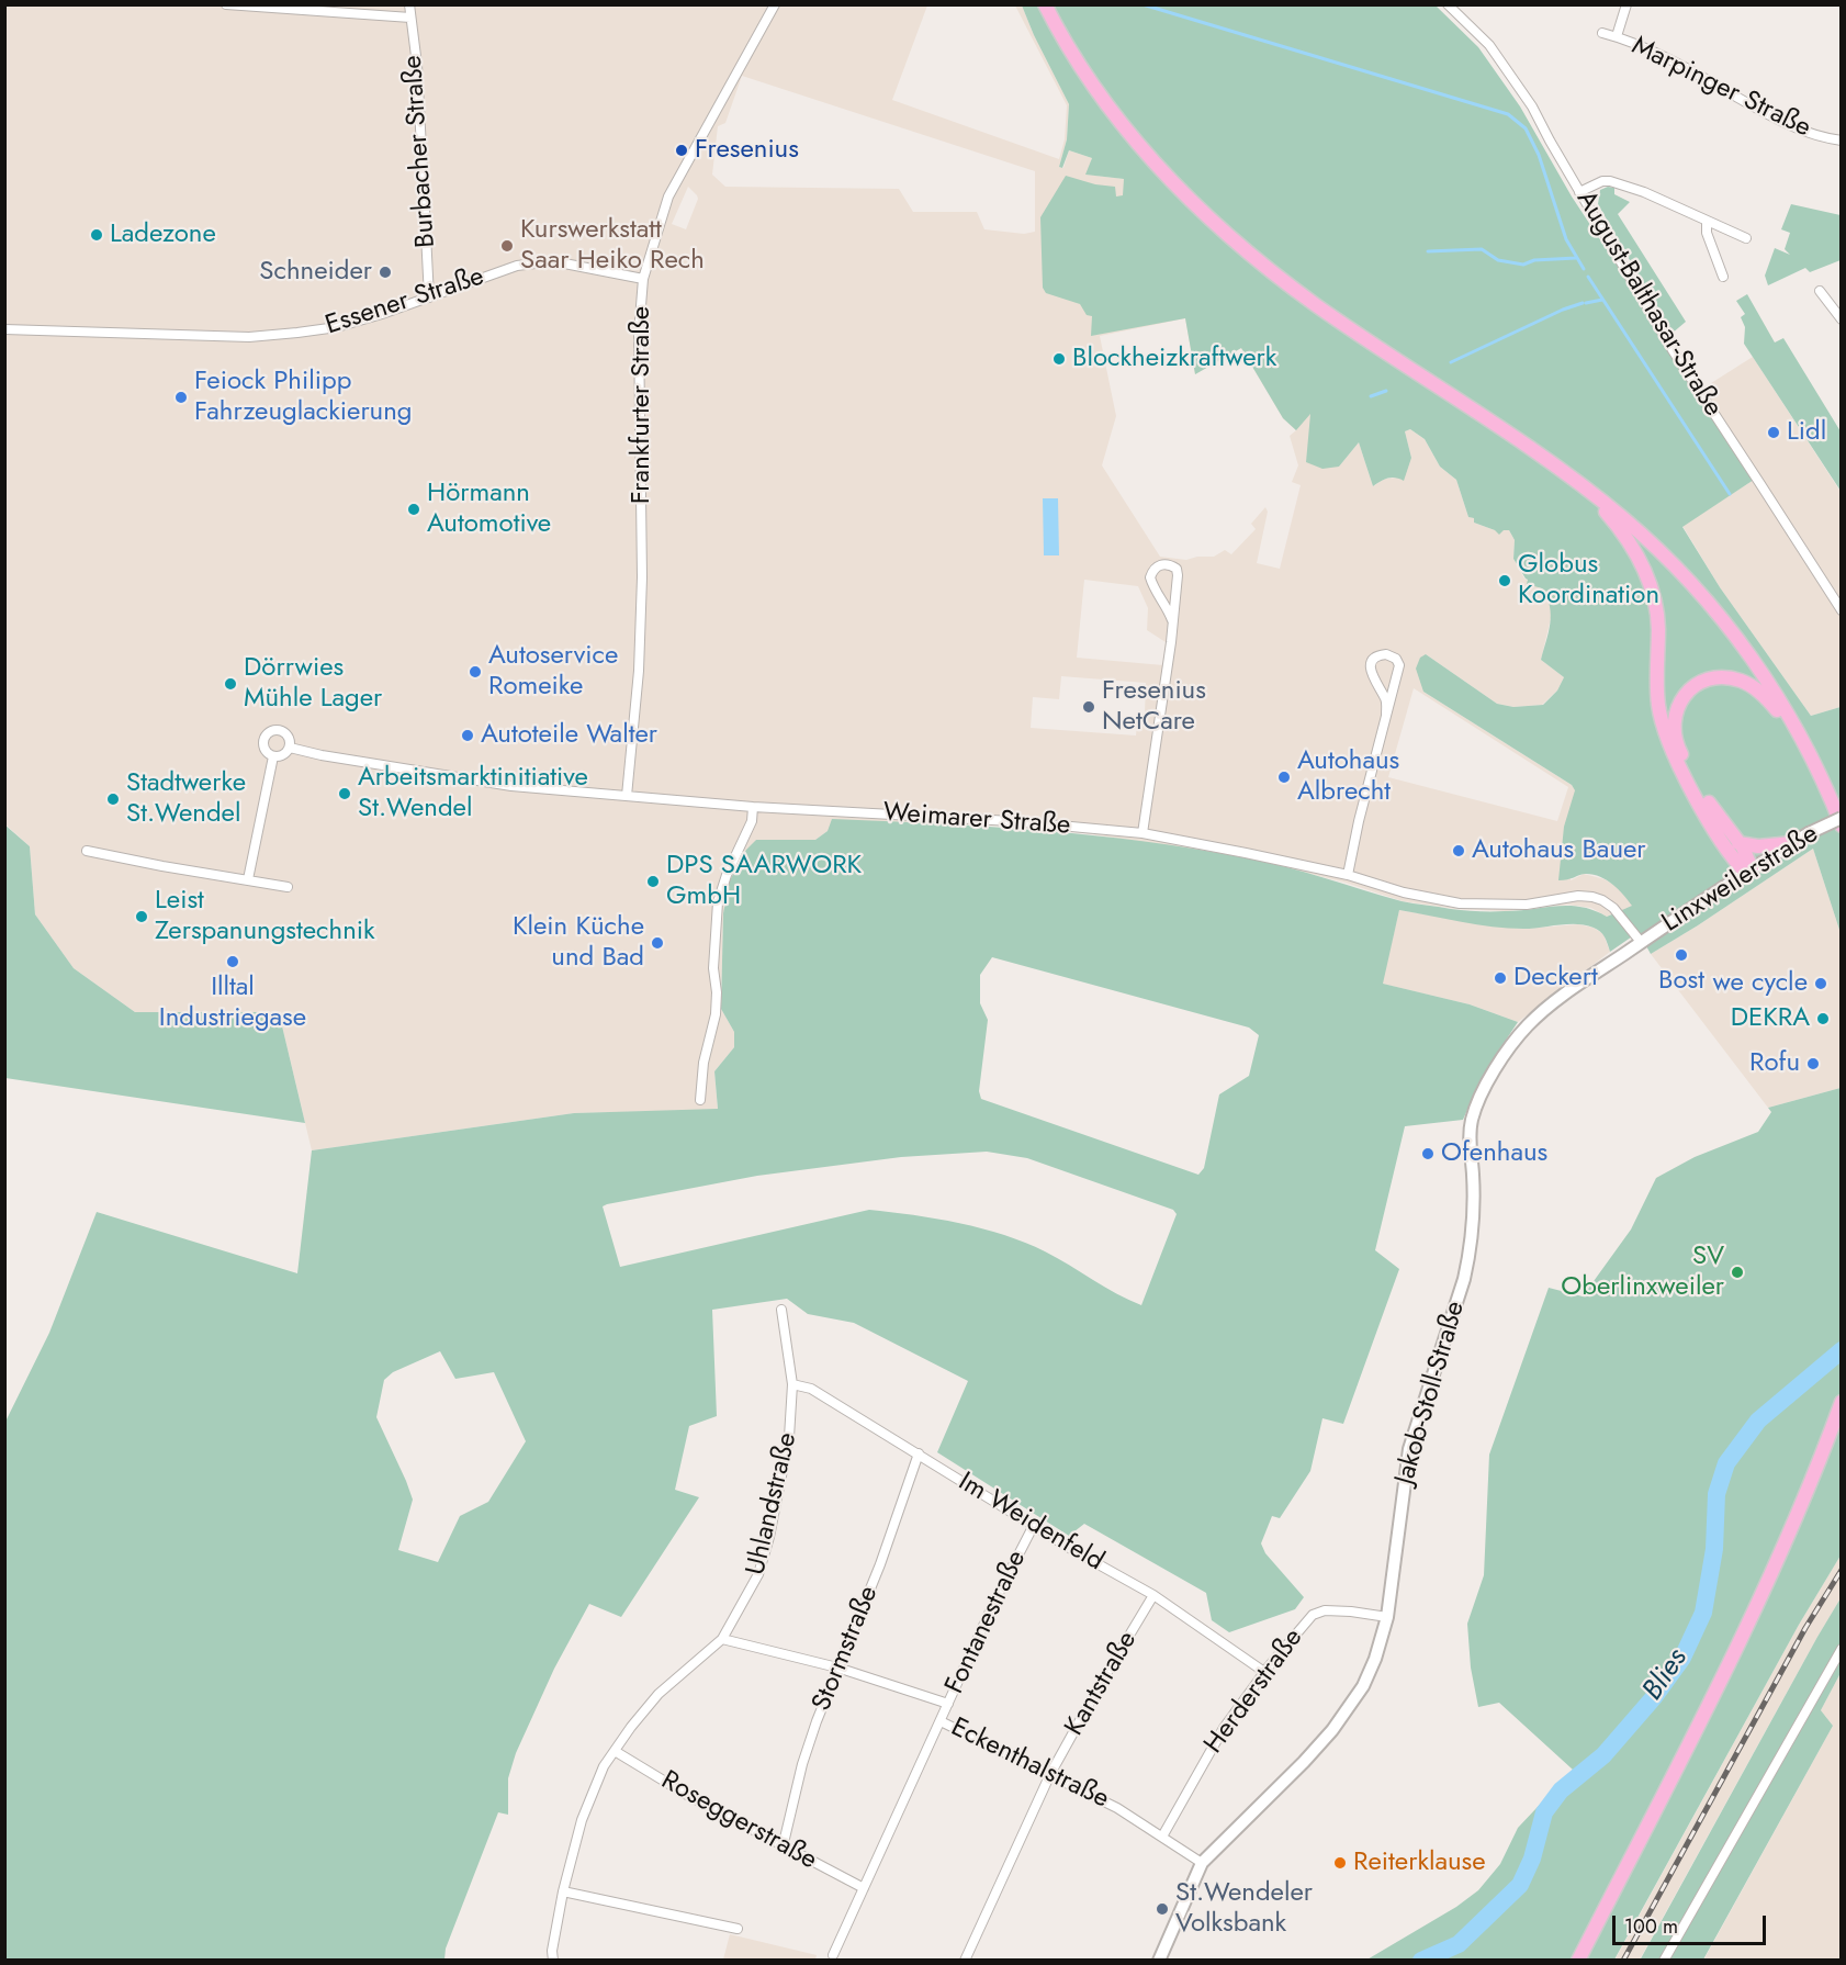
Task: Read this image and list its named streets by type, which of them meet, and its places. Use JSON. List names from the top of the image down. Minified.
{"streets":{"main road":["Linxweilerstraße","Jakob-Stoll-Straße"],"street":["Marpinger Straße","Burbacher Straße","Essener Straße","August-Balthasar-Straße","Frankfurter Straße","Weimarer Straße","Uhlandstraße","Im Weidenfeld","Fontanestraße","Stormstraße","Kantstraße","Herderstraße","Eckenthalstraße","Roseggerstraße"]},"crossings":[["Burbacher Straße","Essener Straße"],["Essener Straße","Frankfurter Straße"],["Frankfurter Straße","Weimarer Straße"],["Weimarer Straße","Linxweilerstraße"],["Weimarer Straße","Jakob-Stoll-Straße"],["Linxweilerstraße","Jakob-Stoll-Straße"],["Jakob-Stoll-Straße","Herderstraße"],["Jakob-Stoll-Straße","Eckenthalstraße"],["Uhlandstraße","Im Weidenfeld"],["Uhlandstraße","Roseggerstraße"],["Im Weidenfeld","Fontanestraße"],["Im Weidenfeld","Stormstraße"],["Im Weidenfeld","Kantstraße"],["Im Weidenfeld","Herderstraße"],["Fontanestraße","Eckenthalstraße"],["Stormstraße","Roseggerstraße"],["Kantstraße","Eckenthalstraße"],["Herderstraße","Eckenthalstraße"],["Eckenthalstraße","Roseggerstraße"]],"water":["Blies"],"places":["Fresenius","Ladezone","Kurswerkstatt Saar Heiko Rech","Schneider","Blockheizkraftwerk","Feiock Philipp Fahrzeuglackierung","Lidl","Hörmann Automotive","Globus Koordination","Autoservice Romeike","Dörrwies Mühle Lager","Fresenius NetCare","Autoteile Walter","Autohaus Albrecht","Arbeitsmarktinitiative St.Wendel","Stadtwerke St.Wendel","Autohaus Bauer","DPS SAARWORK GmbH","Leist Zerspanungstechnik","Klein Küche und Bad","Bost","Illtal Industriegase","Deckert","we cycle","DEKRA","Rofu","Ofenhaus","SV Oberlinxweiler","Reiterklause","St.Wendeler Volksbank"],"scale_bar":"100 m"}
